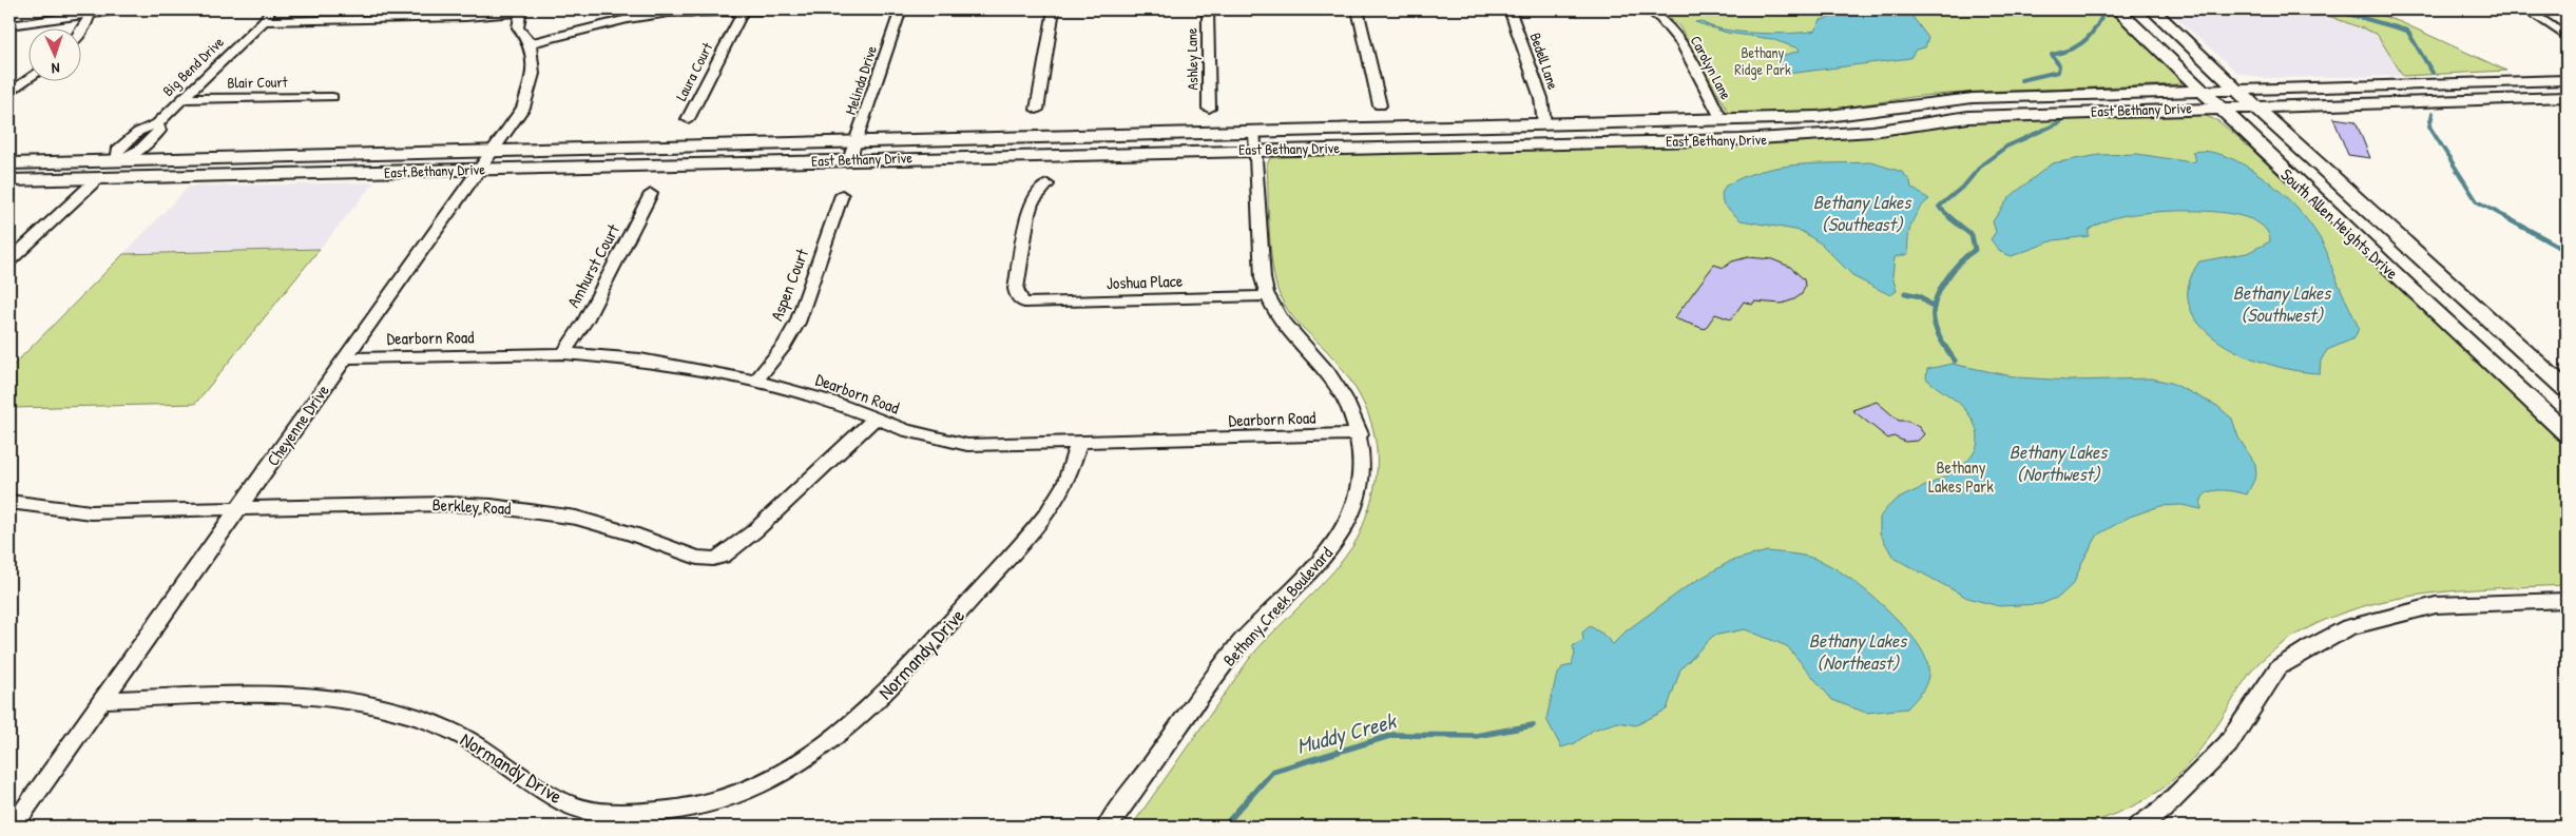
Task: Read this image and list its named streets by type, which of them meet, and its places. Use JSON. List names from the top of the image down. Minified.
{"streets":{"main road":["East Bethany Drive","South Allen Heights Drive"],"street":["Ashley Lane","Bedell Lane","Big Bend Drive","Carolyn Lane","Laura Court","Melinda Drive","Blair Court","Amhurst Court","Joshua Place","Aspen Court","Dearborn Road","Cheyenne Drive","Berkley Road","Bethany Creek Boulevard","Normandy Drive"]},"crossings":[["Bedell Lane","East Bethany Drive"],["Big Bend Drive","Blair Court"],["Big Bend Drive","East Bethany Drive"],["Carolyn Lane","East Bethany Drive"],["Melinda Drive","East Bethany Drive"],["East Bethany Drive","South Allen Heights Drive"],["East Bethany Drive","Cheyenne Drive"],["East Bethany Drive","Bethany Creek Boulevard"],["Amhurst Court","Dearborn Road"],["Joshua Place","Bethany Creek Boulevard"],["Aspen Court","Dearborn Road"],["Dearborn Road","Cheyenne Drive"],["Dearborn Road","Berkley Road"],["Dearborn Road","Bethany Creek Boulevard"],["Dearborn Road","Normandy Drive"],["Cheyenne Drive","Berkley Road"],["Cheyenne Drive","Normandy Drive"]],"water":["Bethany Lakes (Southeast)","Bethany Lakes (Southwest)","Bethany Lakes (Northwest)","Bethany Lakes (Northeast)","Muddy Creek"],"parks":["Bethany Ridge Park","Bethany Lakes Park"],"north":"bottom"}
